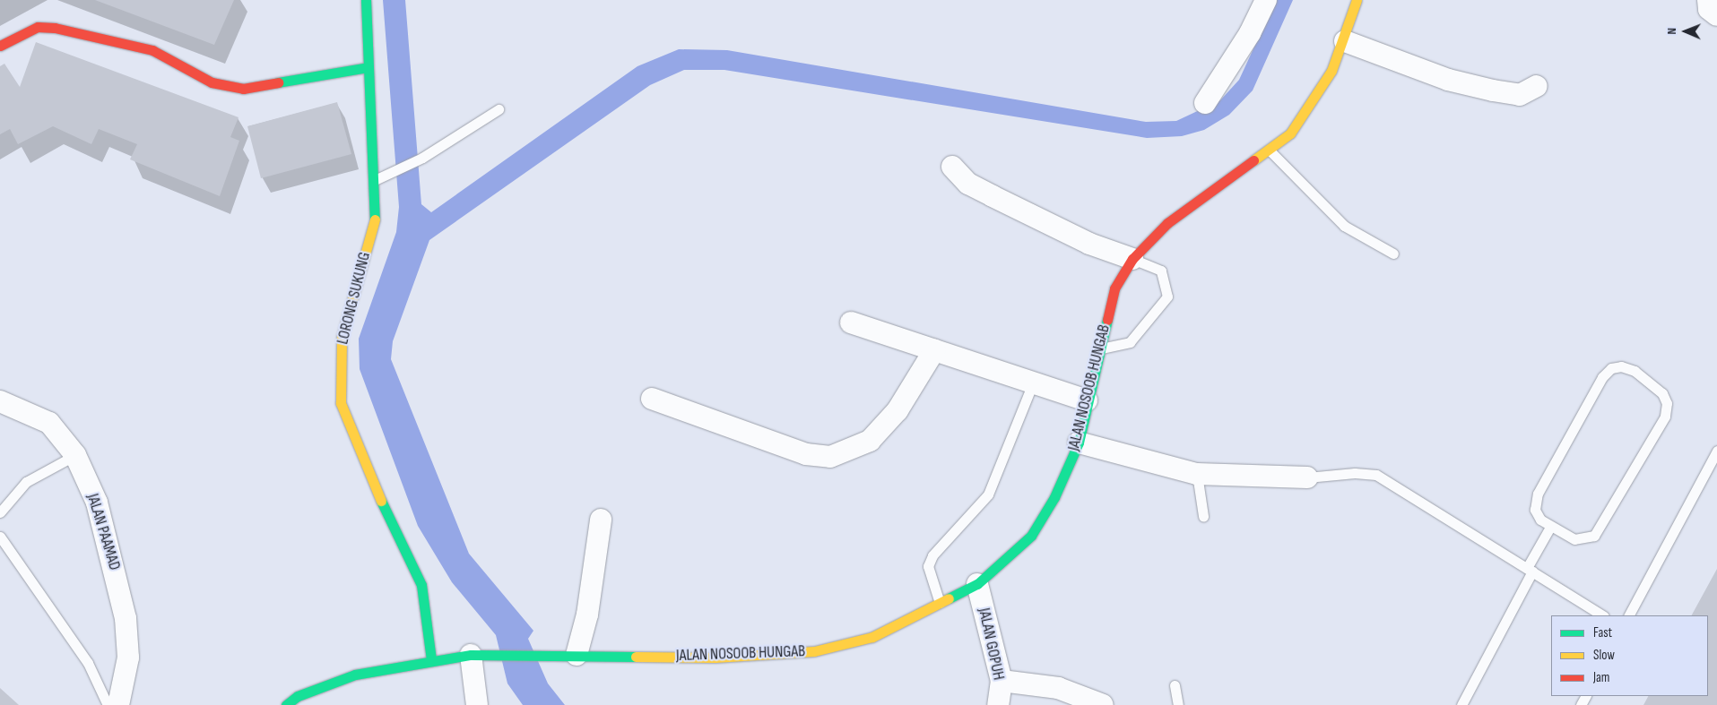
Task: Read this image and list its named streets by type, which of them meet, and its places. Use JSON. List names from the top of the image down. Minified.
{"streets":{"main road":["LORONG SUKUNG","JALAN NOSOOB HUNGAB"],"street":["JALAN PAAMAD","JALAN GOPUH"]},"crossings":[["LORONG SUKUNG","JALAN NOSOOB HUNGAB"],["JALAN NOSOOB HUNGAB","JALAN GOPUH"]],"legend":["Fast","Slow","Jam"],"north":"left"}
